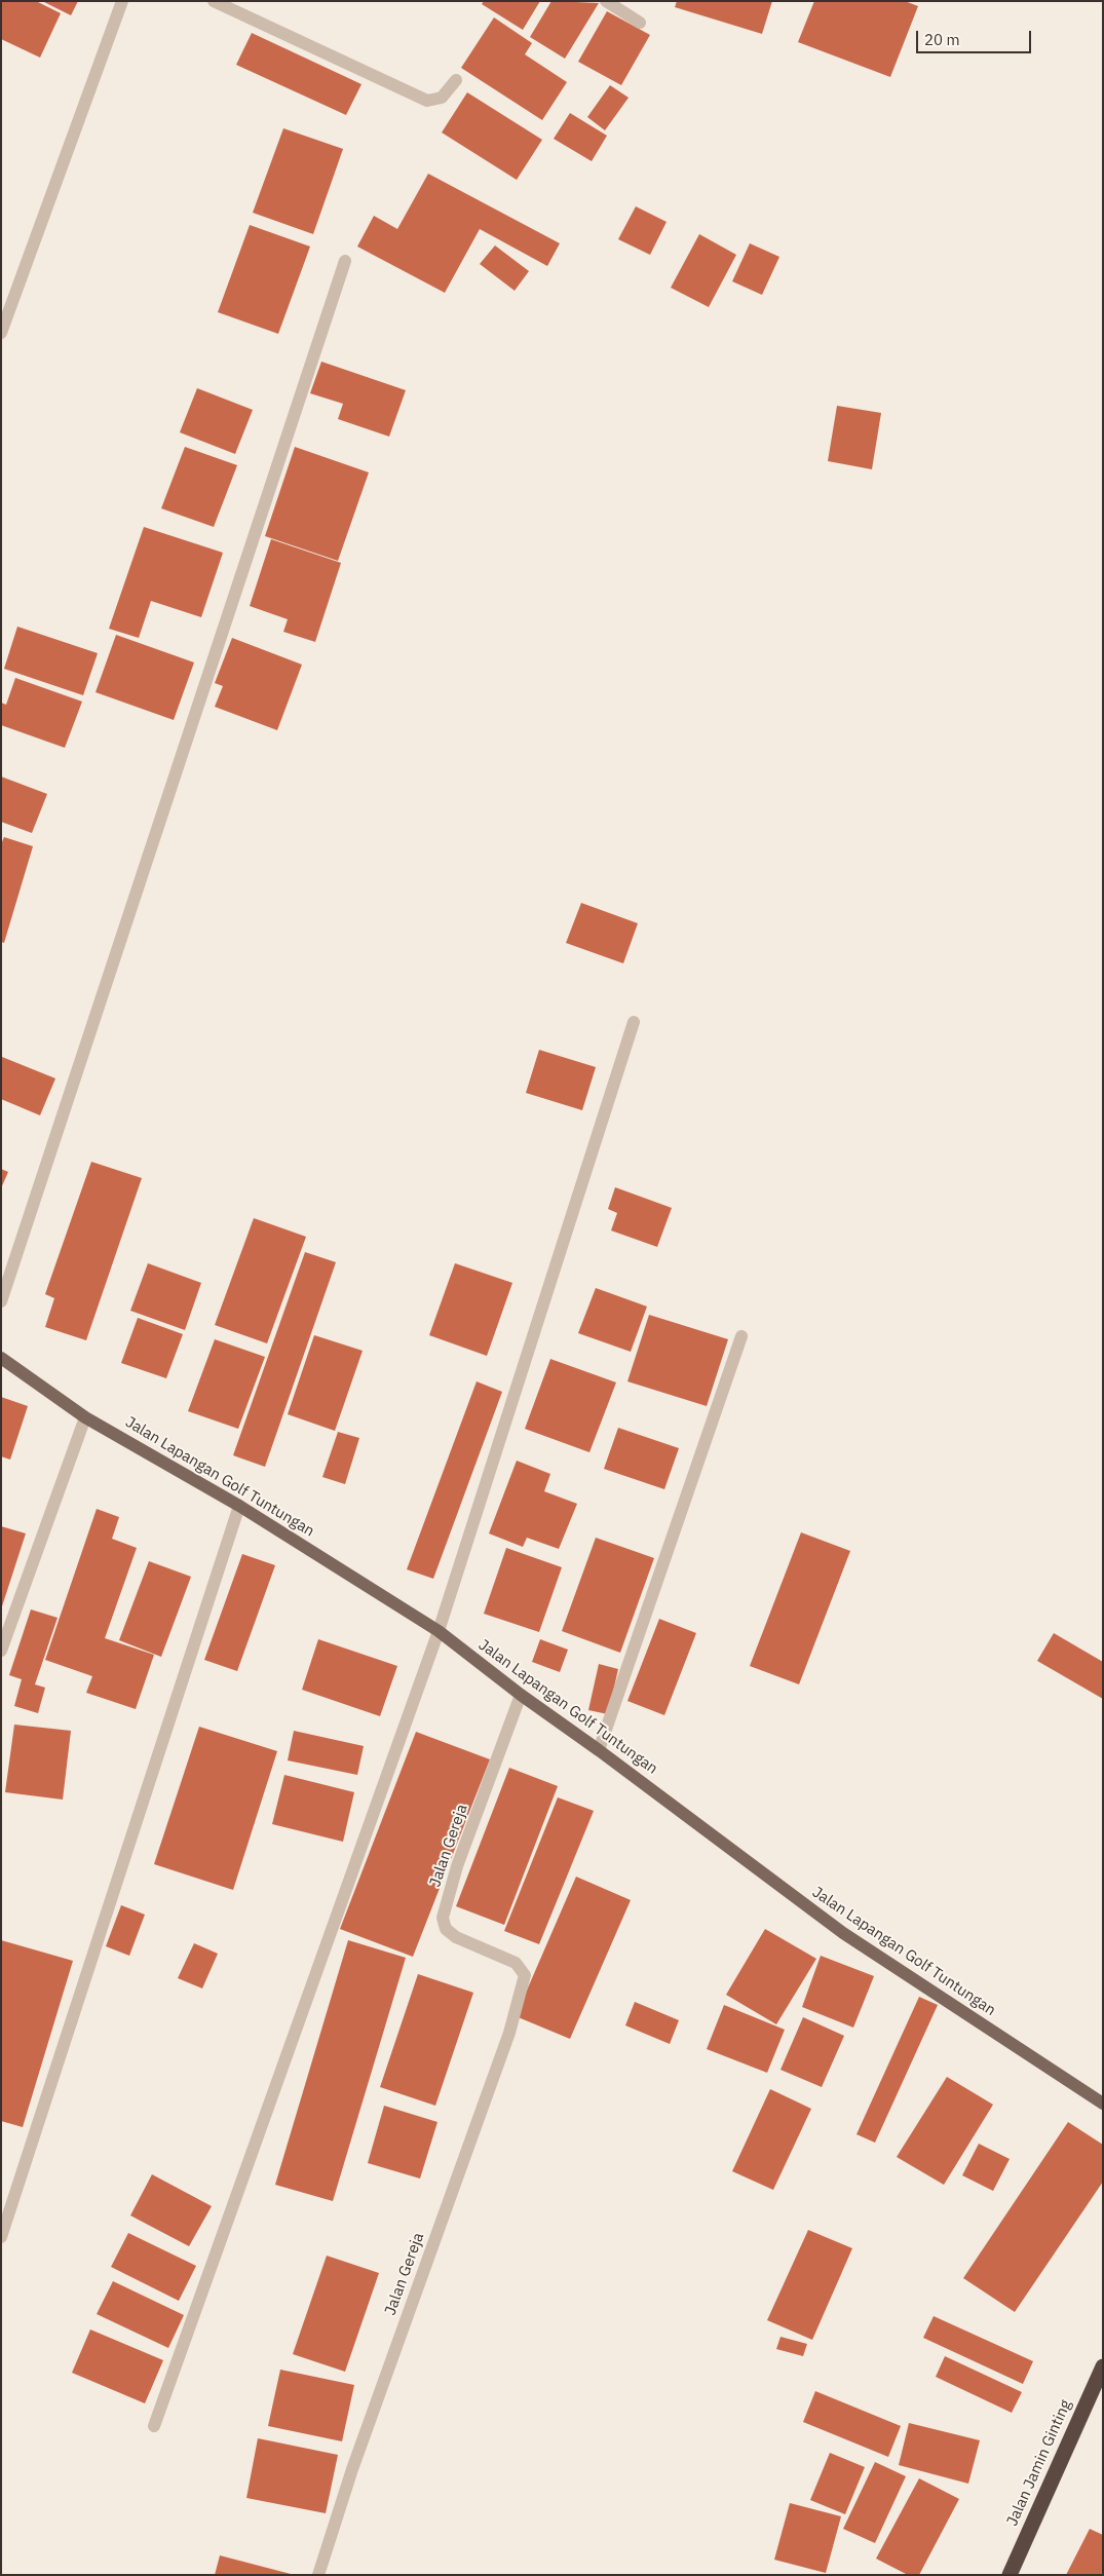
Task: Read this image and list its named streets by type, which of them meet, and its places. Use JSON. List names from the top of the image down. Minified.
{"streets":{"highway":["Jalan Jamin Ginting"],"main road":["Jalan Lapangan Golf Tuntungan"],"street":["Jalan Gereja"]},"crossings":[["Jalan Lapangan Golf Tuntungan","Jalan Gereja"]],"scale_bar":"20 m"}
